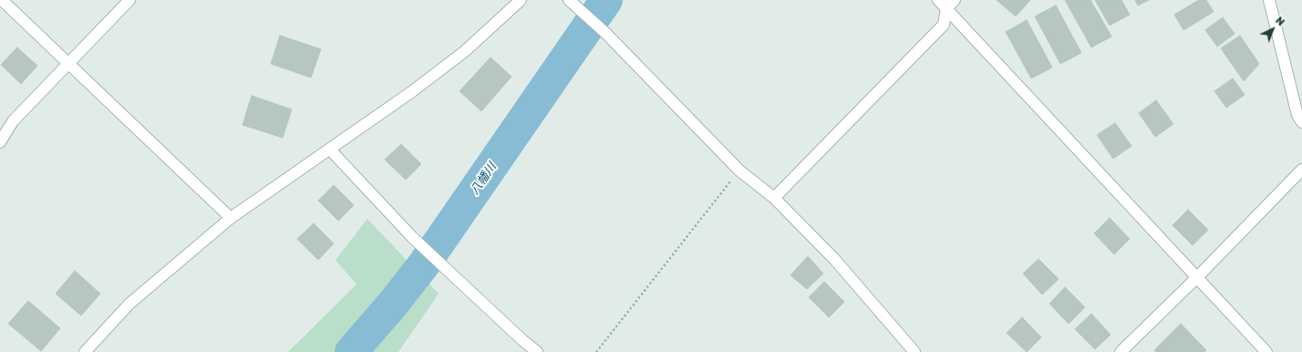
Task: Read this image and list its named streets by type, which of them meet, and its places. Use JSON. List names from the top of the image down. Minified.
{"water":["八幡川"],"north":"top right"}
